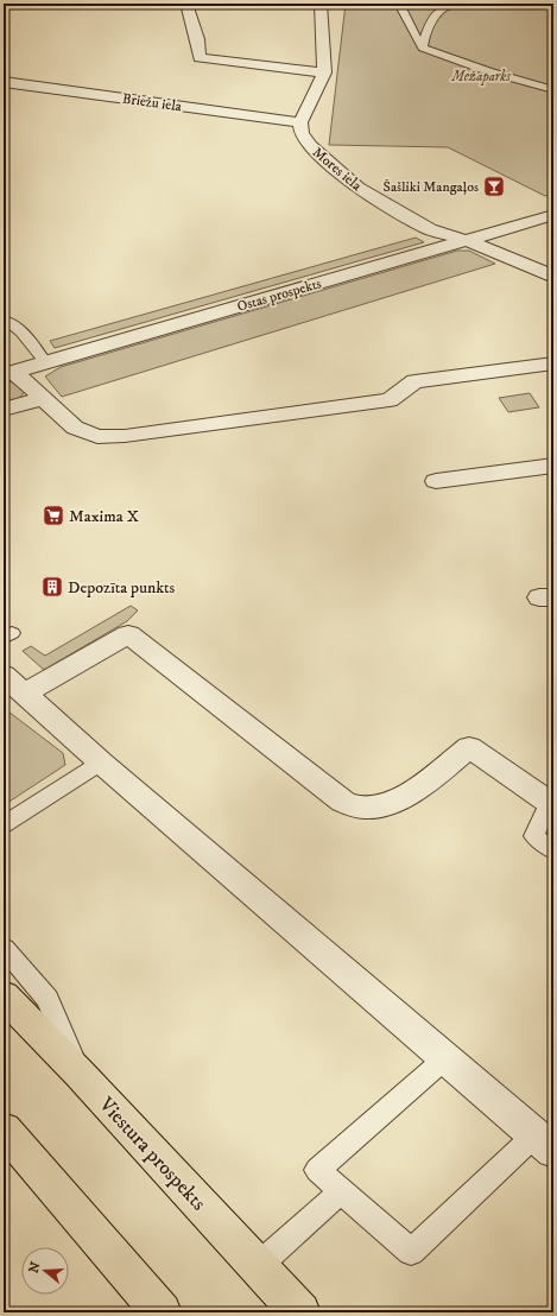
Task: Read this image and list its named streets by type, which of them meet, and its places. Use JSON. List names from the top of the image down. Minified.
{"streets":{"main road":["Viestura prospekts"],"street":["Briežu iela","Mores iela","Ostas prospekts"]},"crossings":[["Briežu iela","Mores iela"],["Mores iela","Ostas prospekts"]],"parks":["Mežaparks"],"places":{"bar":["Šašliki Mangaļos"],"supermarket":["Maxima X"],"building":["Depozīta punkts"]},"north":"left"}
